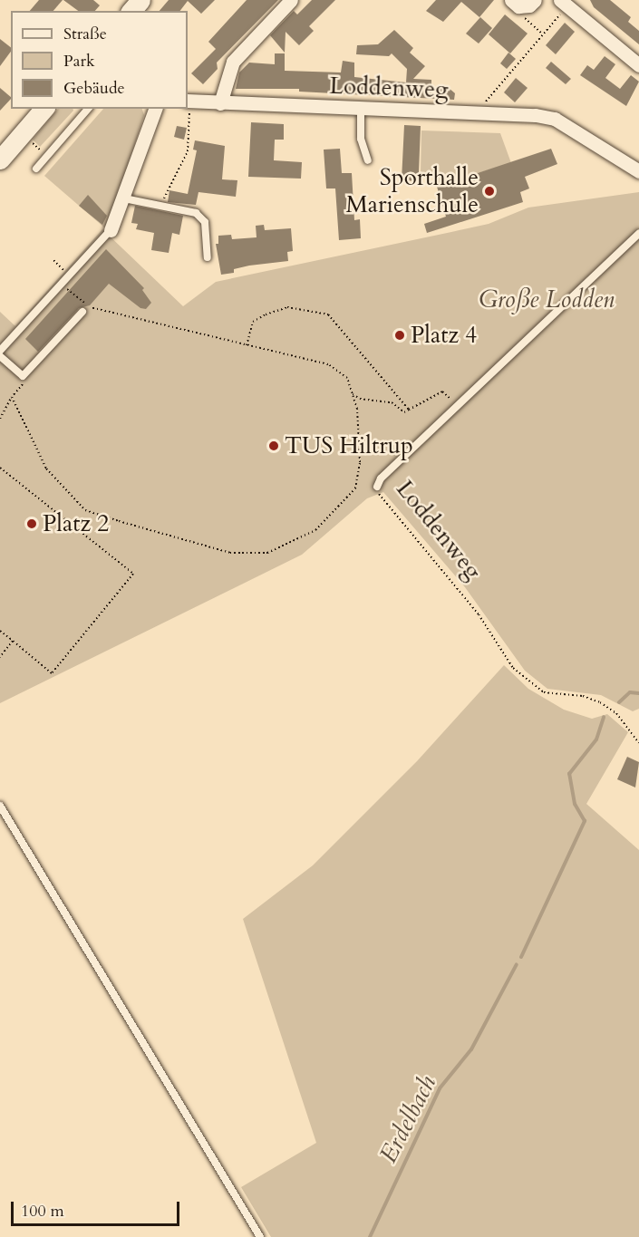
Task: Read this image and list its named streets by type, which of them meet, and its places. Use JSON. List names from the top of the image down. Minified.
{"streets":{"street":["Loddenweg"]},"water":["Erdelbach"],"parks":["Große Lodden"],"places":["Sporthalle Marienschule","Platz 4","TUS Hiltrup","Platz 2"],"legend":["Straße","Park","Gebäude"],"scale_bar":"100 m"}
